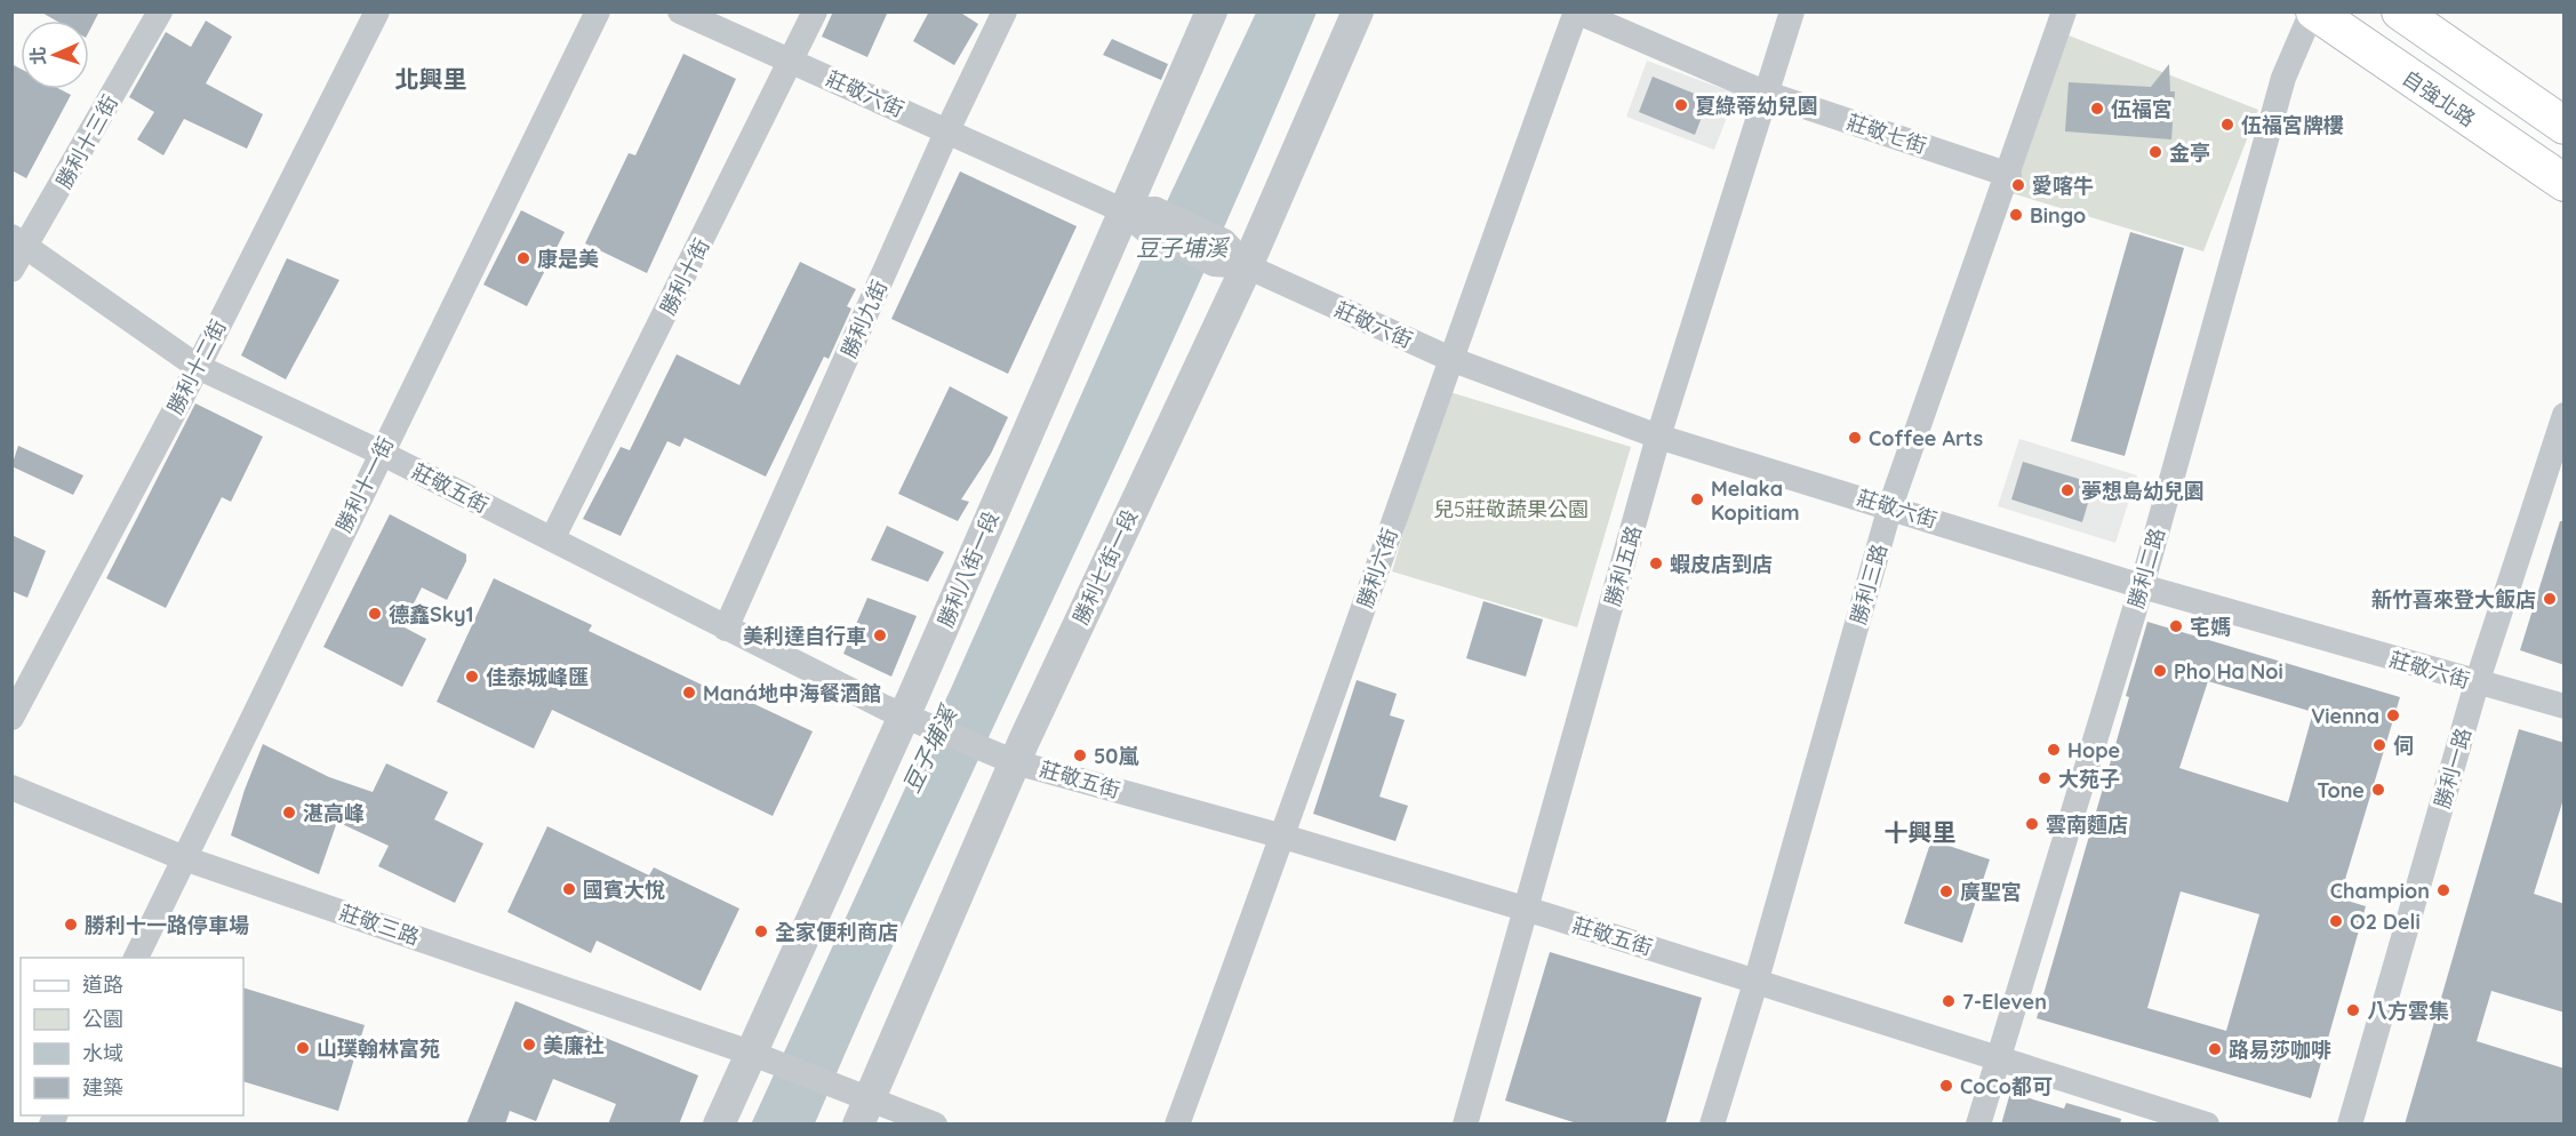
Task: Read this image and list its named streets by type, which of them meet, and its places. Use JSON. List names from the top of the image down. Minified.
{"streets":{"main road":["自強北路"],"street":["莊敬六街","莊敬七街","勝利十三街","勝利十街","勝利九街","勝利十二街","勝利十一街","莊敬五街","勝利五路","勝利七街一段","勝利六街","勝利二路","勝利八街一段","勝利三路","勝利一路","莊敬三路"]},"crossings":[["莊敬六街","勝利十街"],["莊敬六街","勝利九街"],["莊敬六街","勝利五路"],["莊敬六街","勝利七街一段"],["莊敬六街","勝利六街"],["莊敬六街","勝利二路"],["莊敬六街","勝利八街一段"],["莊敬六街","勝利三路"],["莊敬六街","勝利一路"],["自強北路","勝利二路"],["莊敬七街","勝利五路"],["莊敬七街","勝利六街"],["莊敬七街","勝利三路"],["勝利十三街","莊敬五街"],["勝利十街","莊敬五街"],["勝利九街","莊敬五街"],["勝利十二街","莊敬五街"],["勝利十一街","莊敬五街"],["勝利十一街","莊敬三路"],["莊敬五街","勝利五路"],["莊敬五街","勝利七街一段"],["莊敬五街","勝利六街"],["莊敬五街","勝利二路"],["莊敬五街","勝利八街一段"],["莊敬五街","勝利三路"],["勝利七街一段","莊敬三路"],["勝利八街一段","莊敬三路"]],"districts":["北興里","十興里"],"water":["豆子埔溪"],"parks":["兒5莊敬蔬果公園"],"places":["夏綠蒂幼兒園","伍福宮","伍福宮牌樓","金亭","愛喀牛","Bingo","康是美","Coffee Arts","夢想島幼兒園","Melaka Kopitiam","蝦皮店到店","新竹喜來登大飯店","德鑫Sky1","宅媽","美利達自行車","Pho Ha Noi","佳泰城峰匯","Maná地中海餐酒館","Vienna","伺","Hope","50嵐","大苑子","Tone","湛高峰","雲南麵店","國賓大悅","Champion","廣聖宮","O2 Deli","勝利十一路停車場","全家便利商店","7-Eleven","八方雲集","美廉社","山璞翰林富苑","路易莎咖啡","CoCo都可"],"legend":["道路","公園","水域","建築"],"north":"left"}
